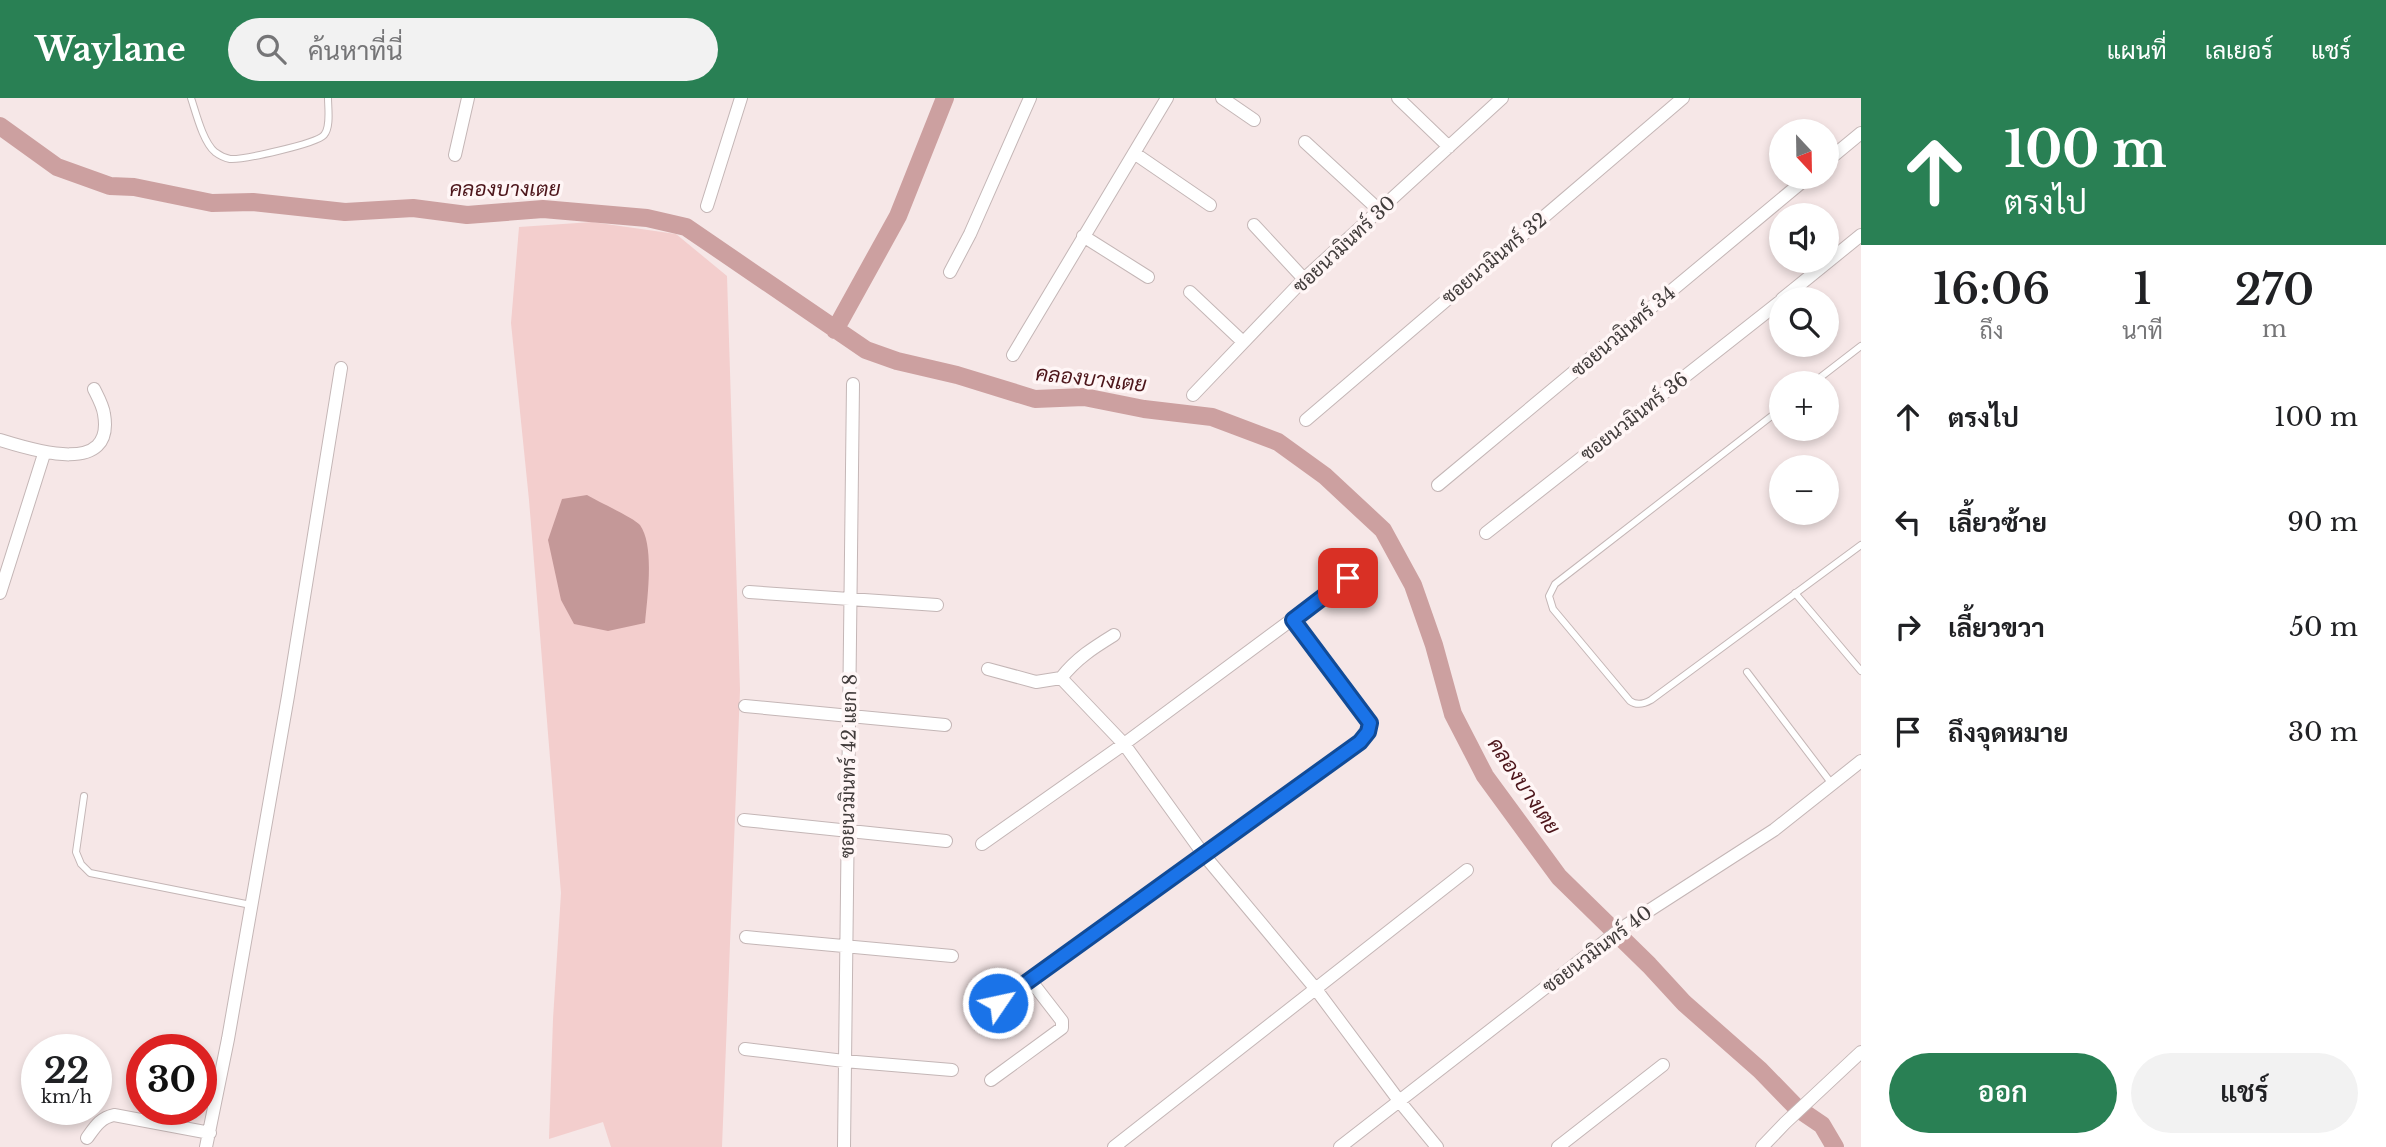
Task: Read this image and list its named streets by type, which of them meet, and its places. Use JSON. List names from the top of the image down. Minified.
{"streets":{"street":["ซอยนวมินทร์ 30","ซอยนวมินทร์ 32","ซอยนวมินทร์ 34","ซอยนวมินทร์ 36","ซอยนวมินทร์ 42 แยก 8","ซอยนวมินทร์ 40"]},"water":["คลองบางเตย"],"north":"bottom","page":{"header":"Waylane","search":"ค้นหาที่นี่","nav":["แผนที่","เลเยอร์","แชร์"],"turn":["100 m","ตรงไป"],"map_buttons":["+","−"],"eta":["16:06","ถึง","1","นาที","270","m"],"list":[{"name":"ตรงไป","value":"100 m"},{"name":"เลี้ยวซ้าย","value":"90 m"},{"name":"เลี้ยวขวา","value":"50 m"},{"name":"ถึงจุดหมาย","value":"30 m"}],"speed":"22 km/h","limit":"30","buttons":["ออก","แชร์"]}}
